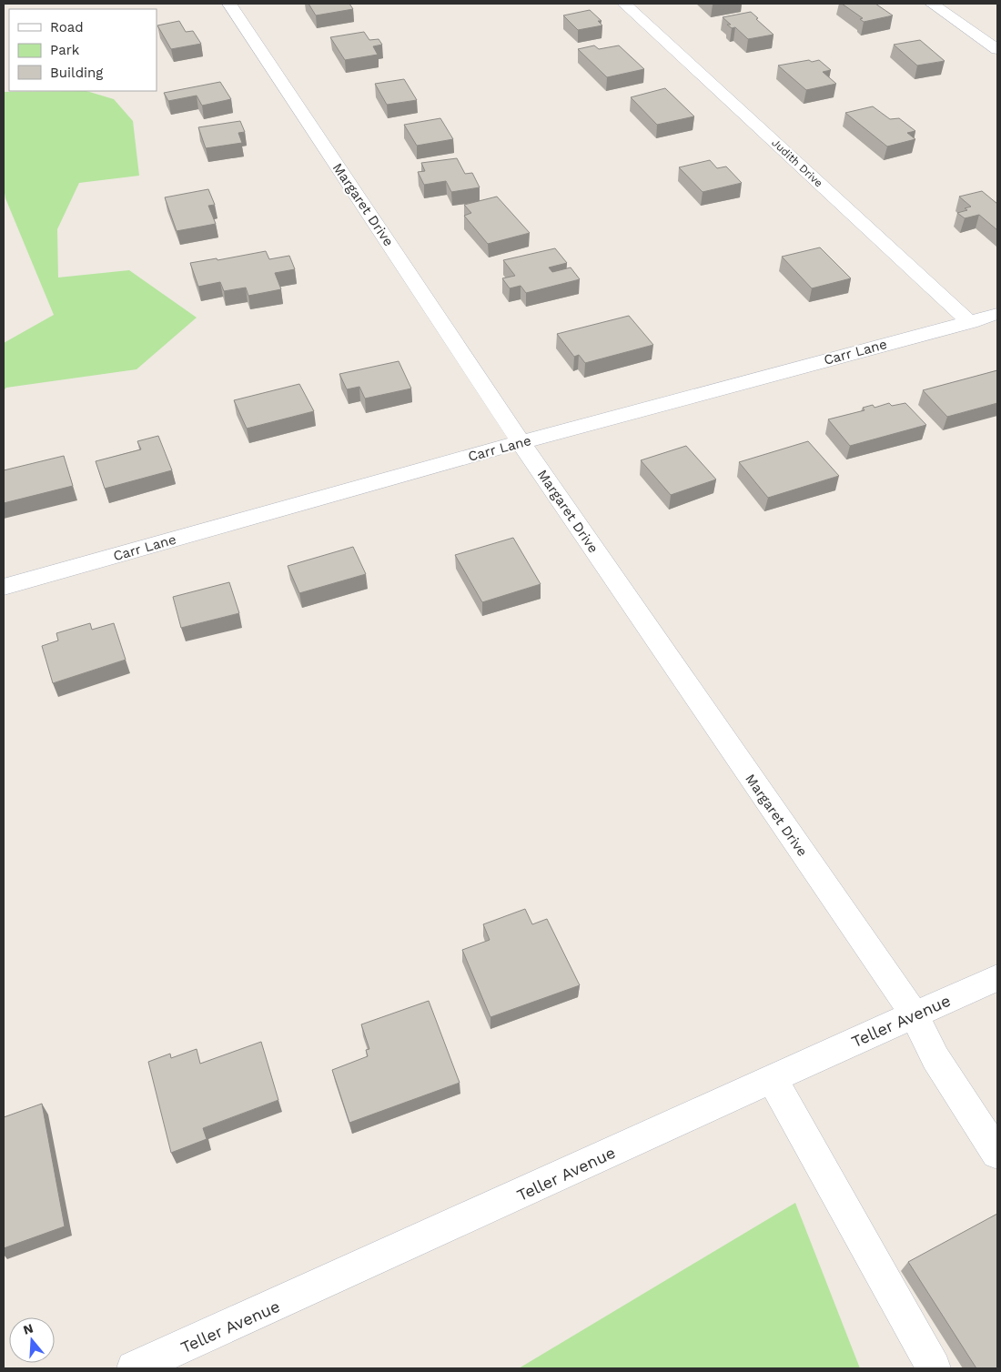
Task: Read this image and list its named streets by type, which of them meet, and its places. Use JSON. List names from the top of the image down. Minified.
{"streets":{"street":["Judith Drive","Margaret Drive","Carr Lane","Teller Avenue"]},"crossings":[["Judith Drive","Carr Lane"],["Margaret Drive","Carr Lane"],["Margaret Drive","Teller Avenue"]],"legend":["Road","Park","Building"],"north":"top"}
